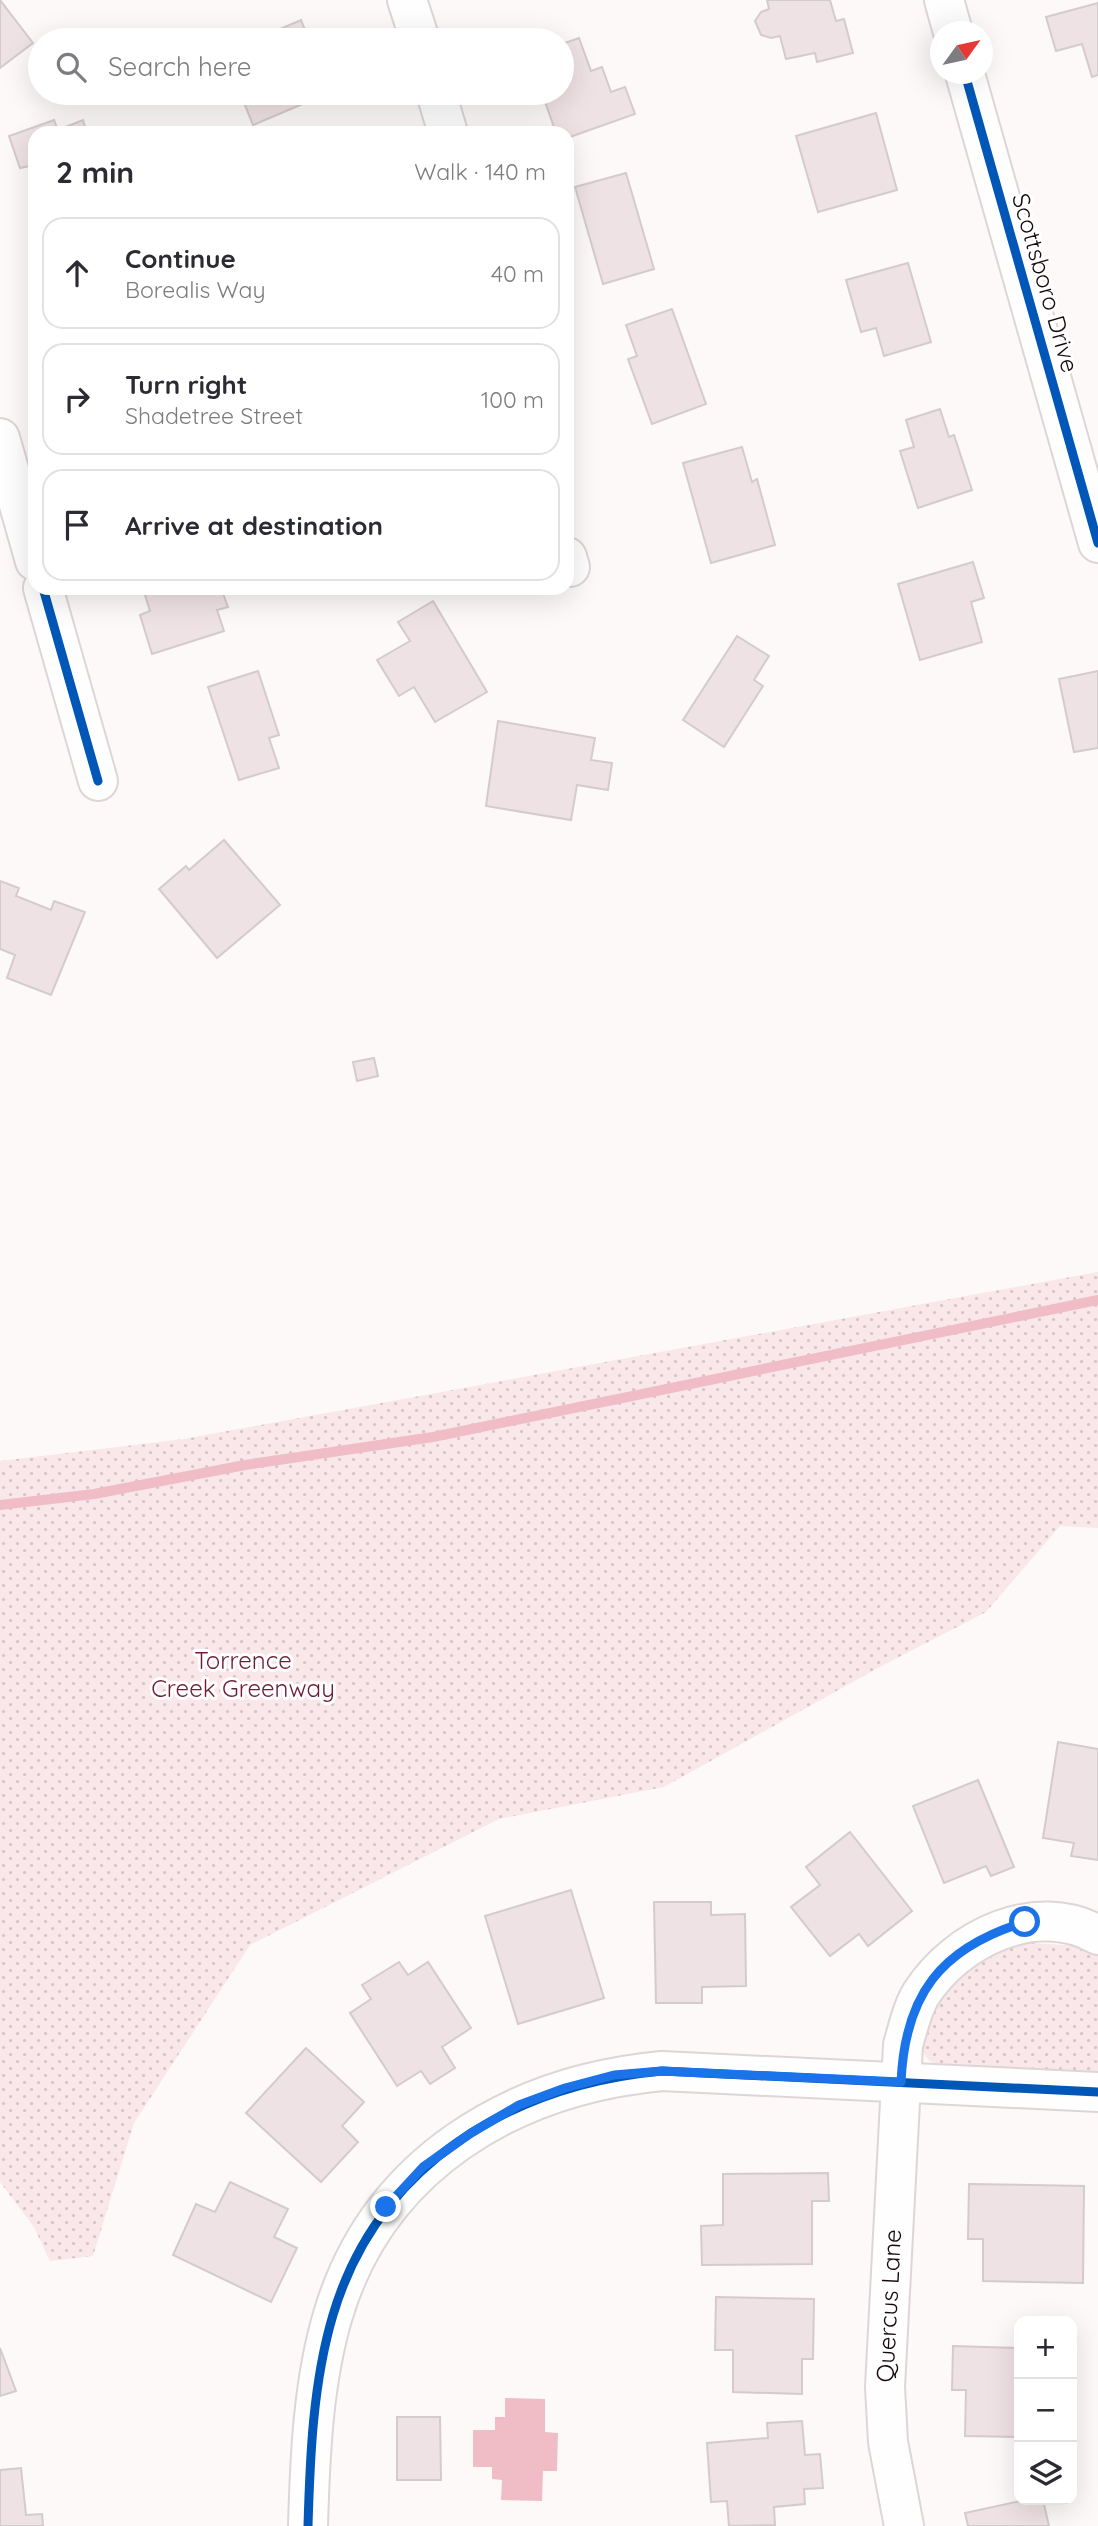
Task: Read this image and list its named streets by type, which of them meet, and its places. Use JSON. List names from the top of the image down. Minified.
{"streets":{"street":["Scottsboro Drive","Quercus Lane"]},"parks":["Torrence Creek Greenway"],"north":"top right","page":{"search":"Search here","heading":["2 min","Walk · 140 m"],"list":[["Continue","Borealis Way","40 m"],["Turn right","Shadetree Street","100 m"],"Arrive at destination"],"map_buttons":["+","−"]}}
